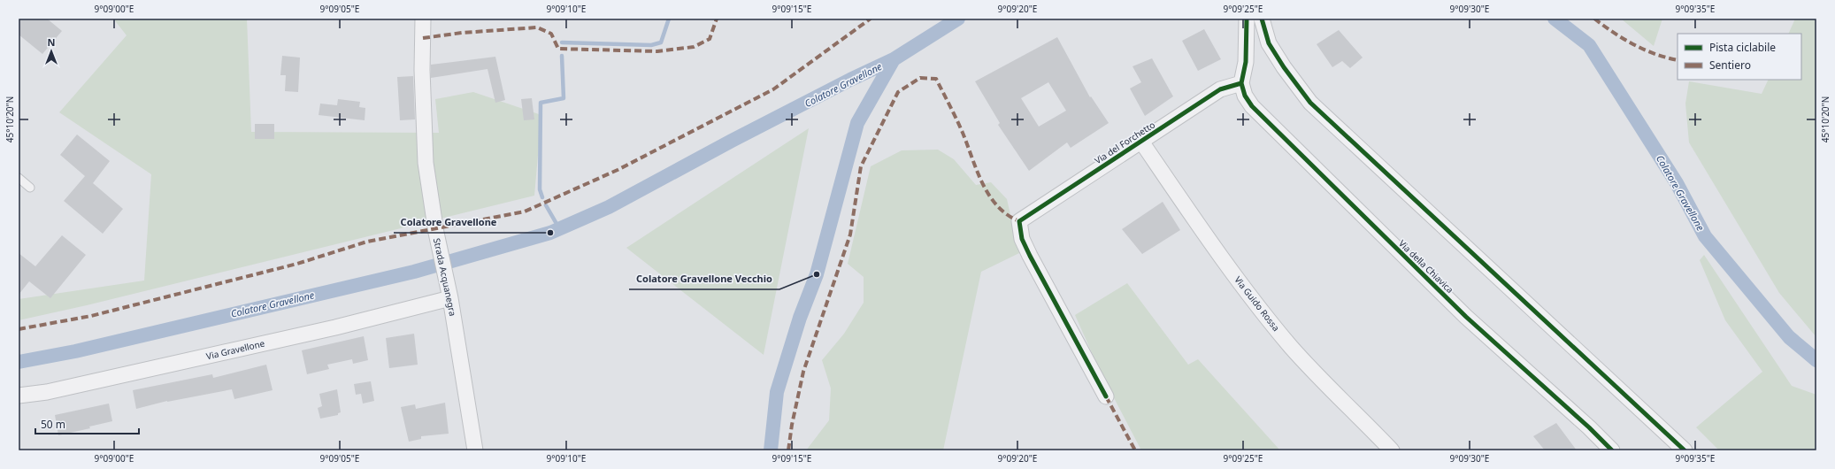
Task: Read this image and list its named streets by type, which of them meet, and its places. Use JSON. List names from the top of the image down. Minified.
{"streets":{"street":["Via del Forchetto","Via della Chiavica","Strada Acquanegra","Via Guido Rossa","Via Gravellone"]},"crossings":[["Via del Forchetto","Via della Chiavica"],["Via del Forchetto","Via Guido Rossa"],["Strada Acquanegra","Via Gravellone"]],"water":["Colatore Gravellone"],"places":["Colatore Gravellone","Colatore Gravellone Vecchio"],"legend":["Pista ciclabile","Sentiero"],"scale_bar":"50 m","north":"top","coordinates":["9°09'00\"E","9°09'05\"E","9°09'10\"E","9°09'15\"E","9°09'20\"E","9°09'25\"E","9°09'30\"E","9°09'35\"E","45°10'20\"N"]}
